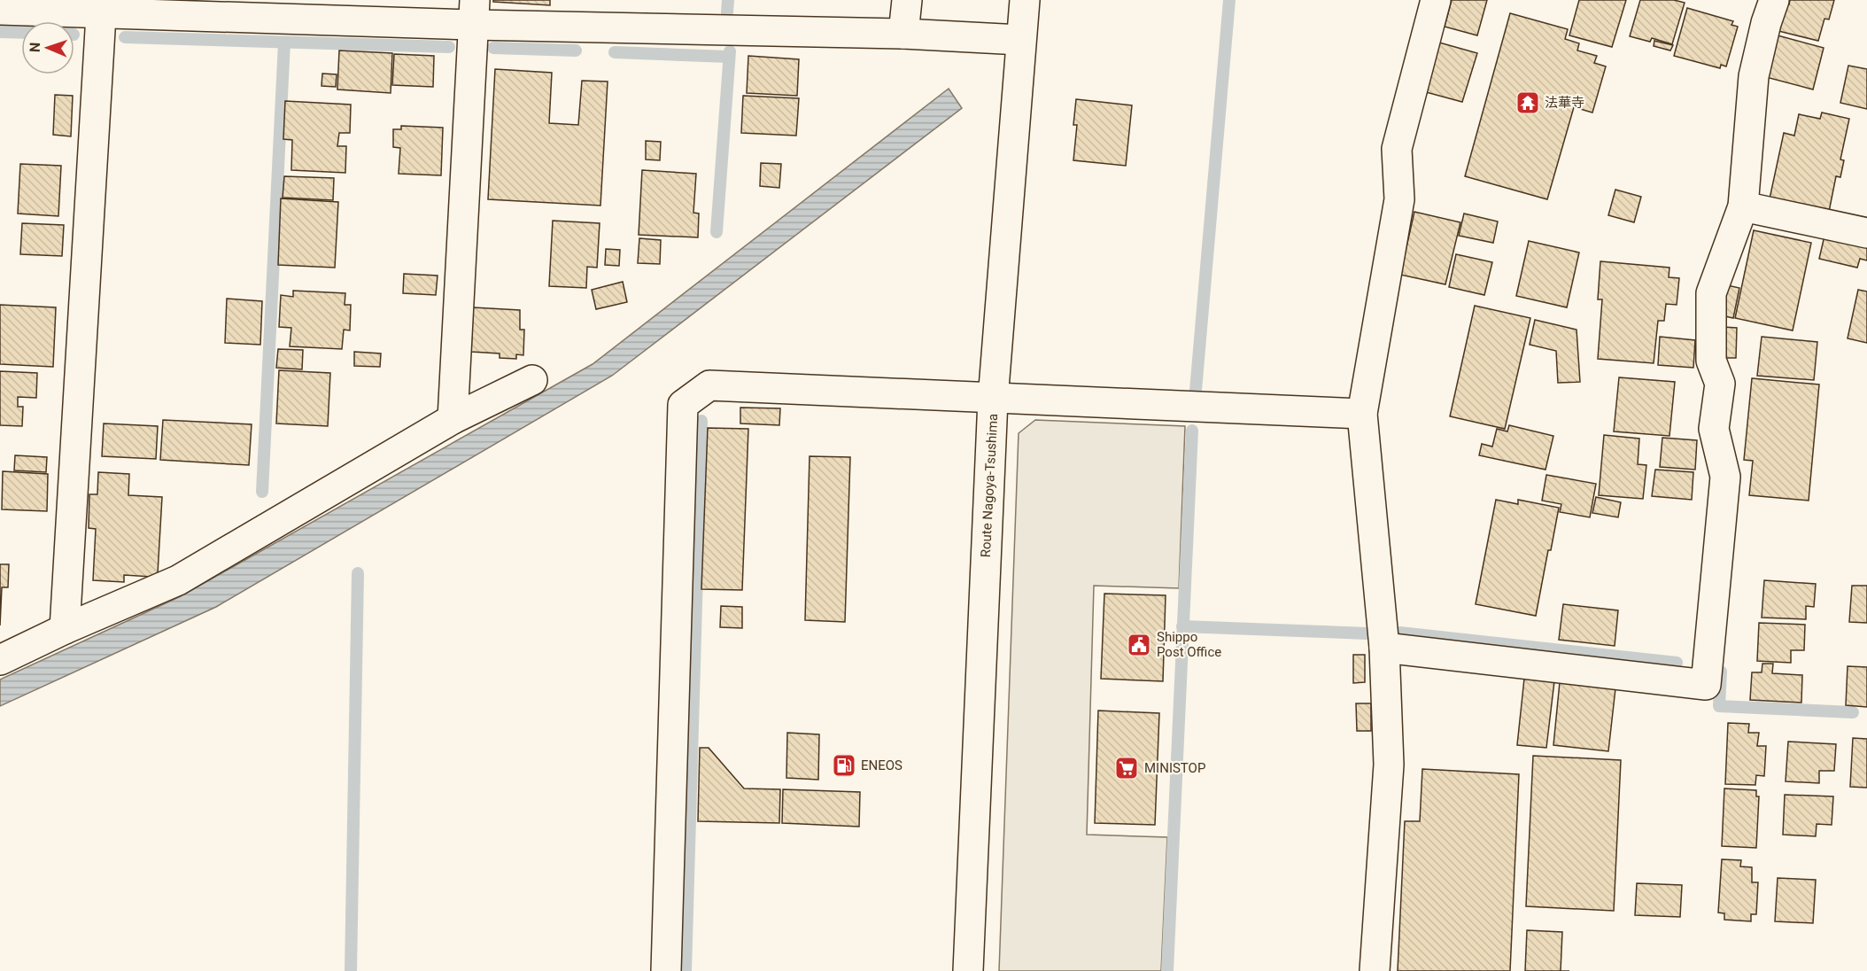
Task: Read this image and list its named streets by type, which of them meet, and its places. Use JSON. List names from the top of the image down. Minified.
{"streets":{"street":["Route Nagoya-Tsushima"]},"places":{"temple":["法華寺"],"public building":["Shippo Post Office"],"fuel station":["ENEOS"],"supermarket":["MINISTOP"]},"north":"left"}
